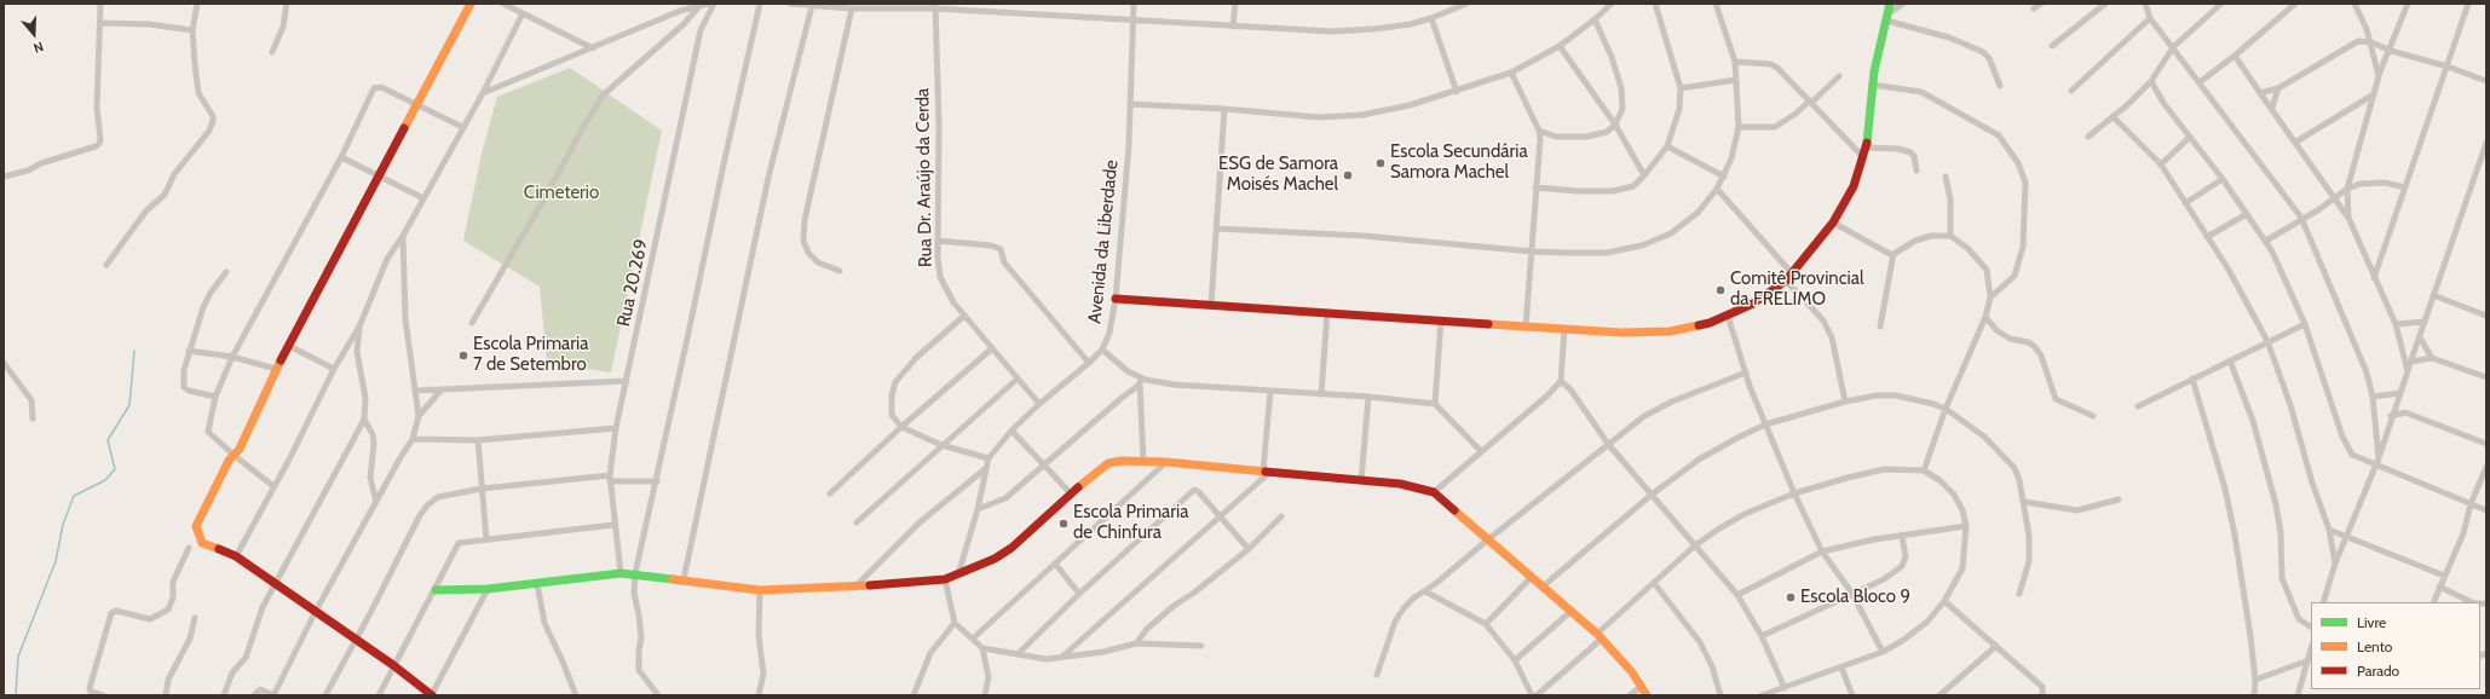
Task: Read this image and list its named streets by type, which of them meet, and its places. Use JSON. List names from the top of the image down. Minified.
{"streets":{"street":["Rua Dr. Araújo da Cerda","Avenida da Liberdade","Rua 20.269"]},"crossings":[["Rua Dr. Araújo da Cerda","Avenida da Liberdade"]],"parks":["Cimeterio"],"places":["Escola Secundária Samora Machel","ESG de Samora Moisés Machel","Comitê Provincial da FRELIMO","Escola Primaria 7 de Setembro","Escola Primaria de Chinfura","Escola Bloco 9"],"legend":["Livre","Lento","Parado"],"north":"bottom"}
